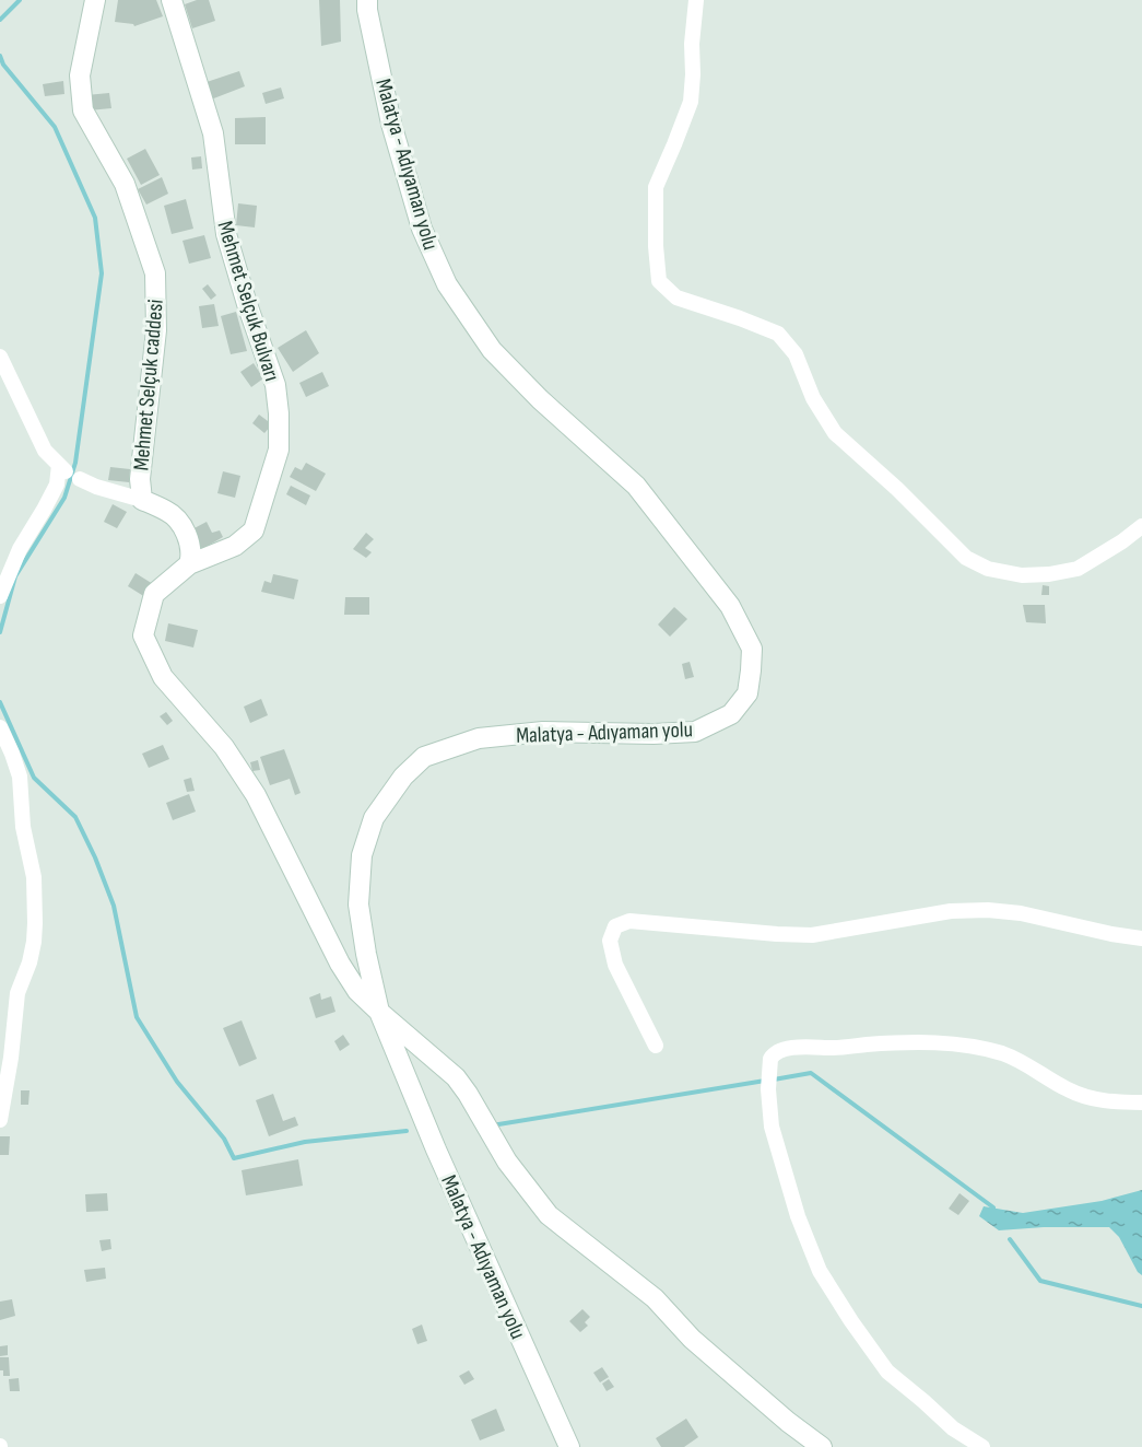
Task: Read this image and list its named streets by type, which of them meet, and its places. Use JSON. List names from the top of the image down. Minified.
{"streets":{"main road":["Malatya - Adıyaman yolu","Mehmet Selçuk Bulvarı","Mehmet Selçuk caddesi"]},"crossings":[["Malatya - Adıyaman yolu","Mehmet Selçuk Bulvarı"],["Mehmet Selçuk Bulvarı","Mehmet Selçuk caddesi"]]}
